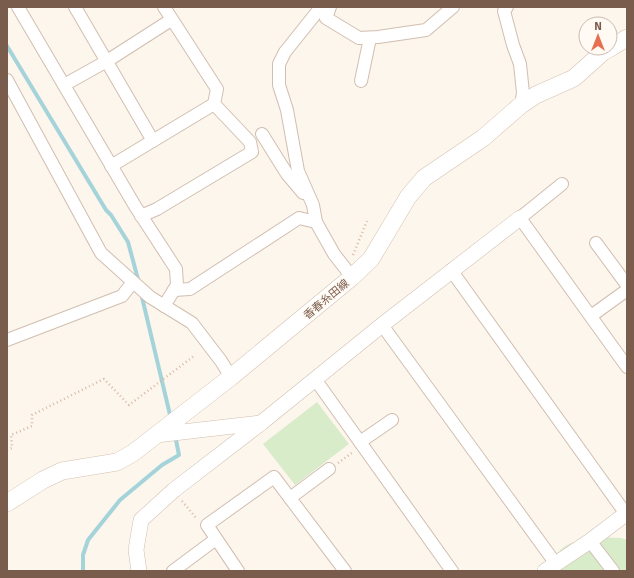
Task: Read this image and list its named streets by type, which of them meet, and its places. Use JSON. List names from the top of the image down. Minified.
{"streets":{"main road":["香春糸田線"]},"north":"top"}
